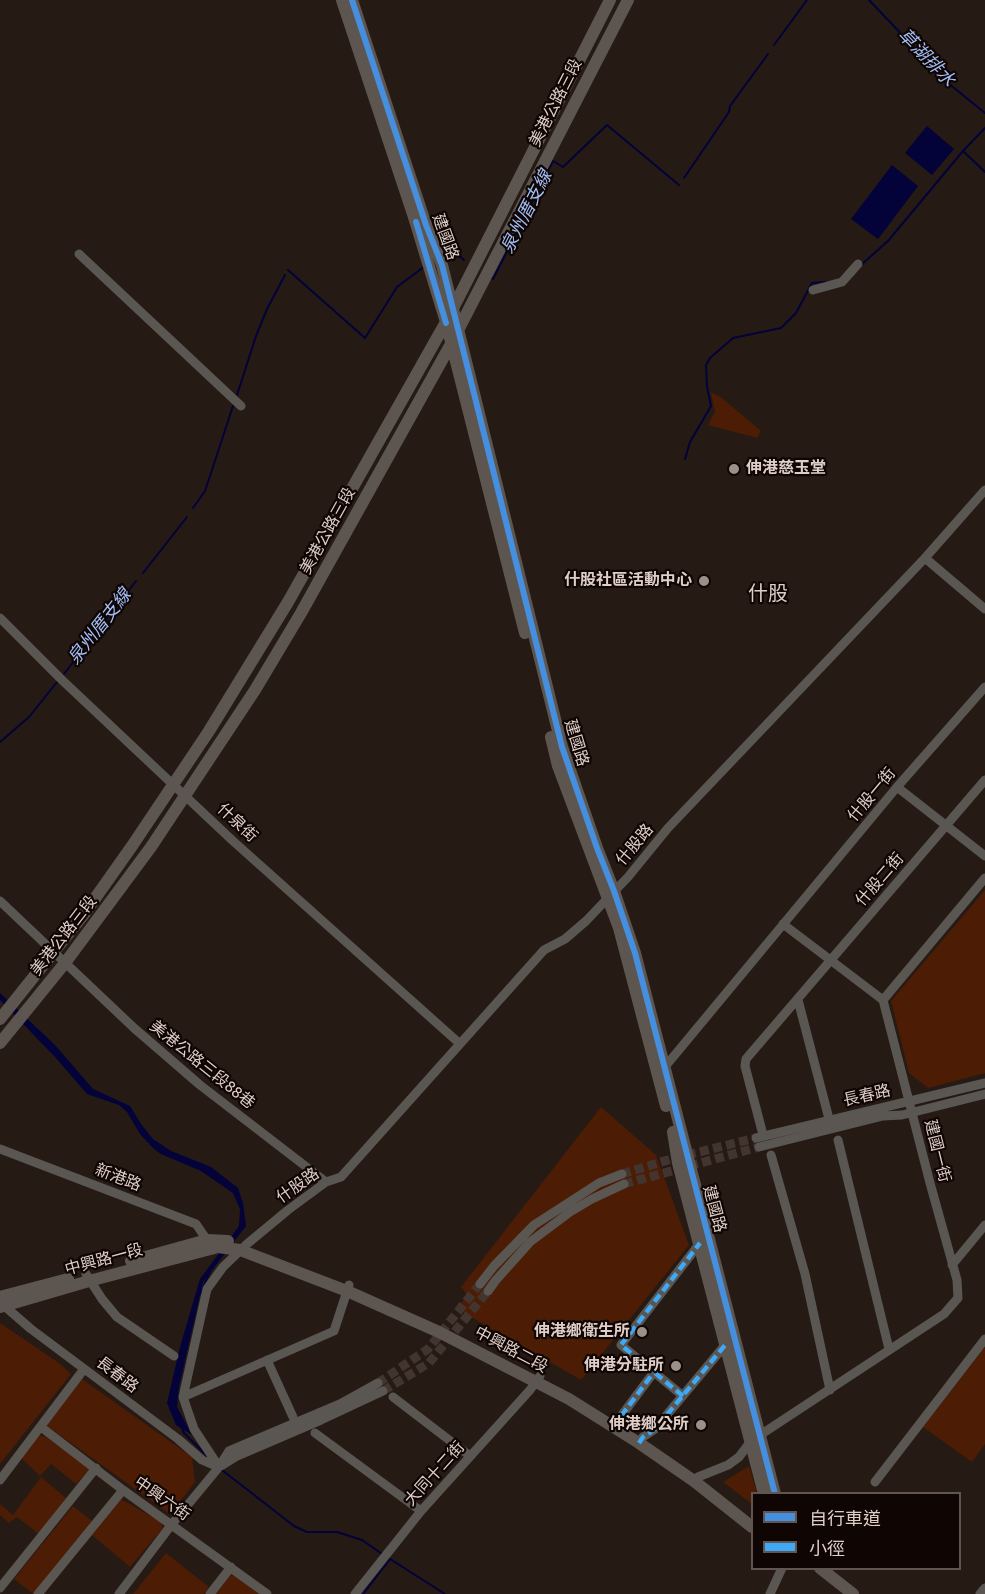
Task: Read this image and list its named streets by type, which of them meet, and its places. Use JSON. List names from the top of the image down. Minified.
{"streets":{"main road":["美港公路三段","建國路","中興路一段","中興路二段"],"street":["什股一街","什泉街","什股路","什股二街","美港公路三段88巷","長春路","建國一街","新港路","大同十二街","中興六街"]},"crossings":[["美港公路三段","建國路"],["美港公路三段","什泉街"],["美港公路三段","美港公路三段88巷"],["建國路","什股路"],["建國路","建國一街"],["什泉街","什股路"],["什股路","美港公路三段88巷"],["什股路","中興路一段"],["什股路","中興路二段"],["什股二街","長春路"],["長春路","建國一街"],["長春路","中興路一段"],["建國一街","中興路二段"],["新港路","中興路一段"],["新港路","中興路二段"],["中興路一段","中興路二段"],["中興路二段","大同十二街"]],"districts":["什股"],"water":["草湖排水","泉州厝支線"],"places":["伸港慈玉堂","什股社區活動中心","伸港鄉衛生所","伸港分駐所","伸港鄉公所"],"legend":["自行車道","小徑"]}
